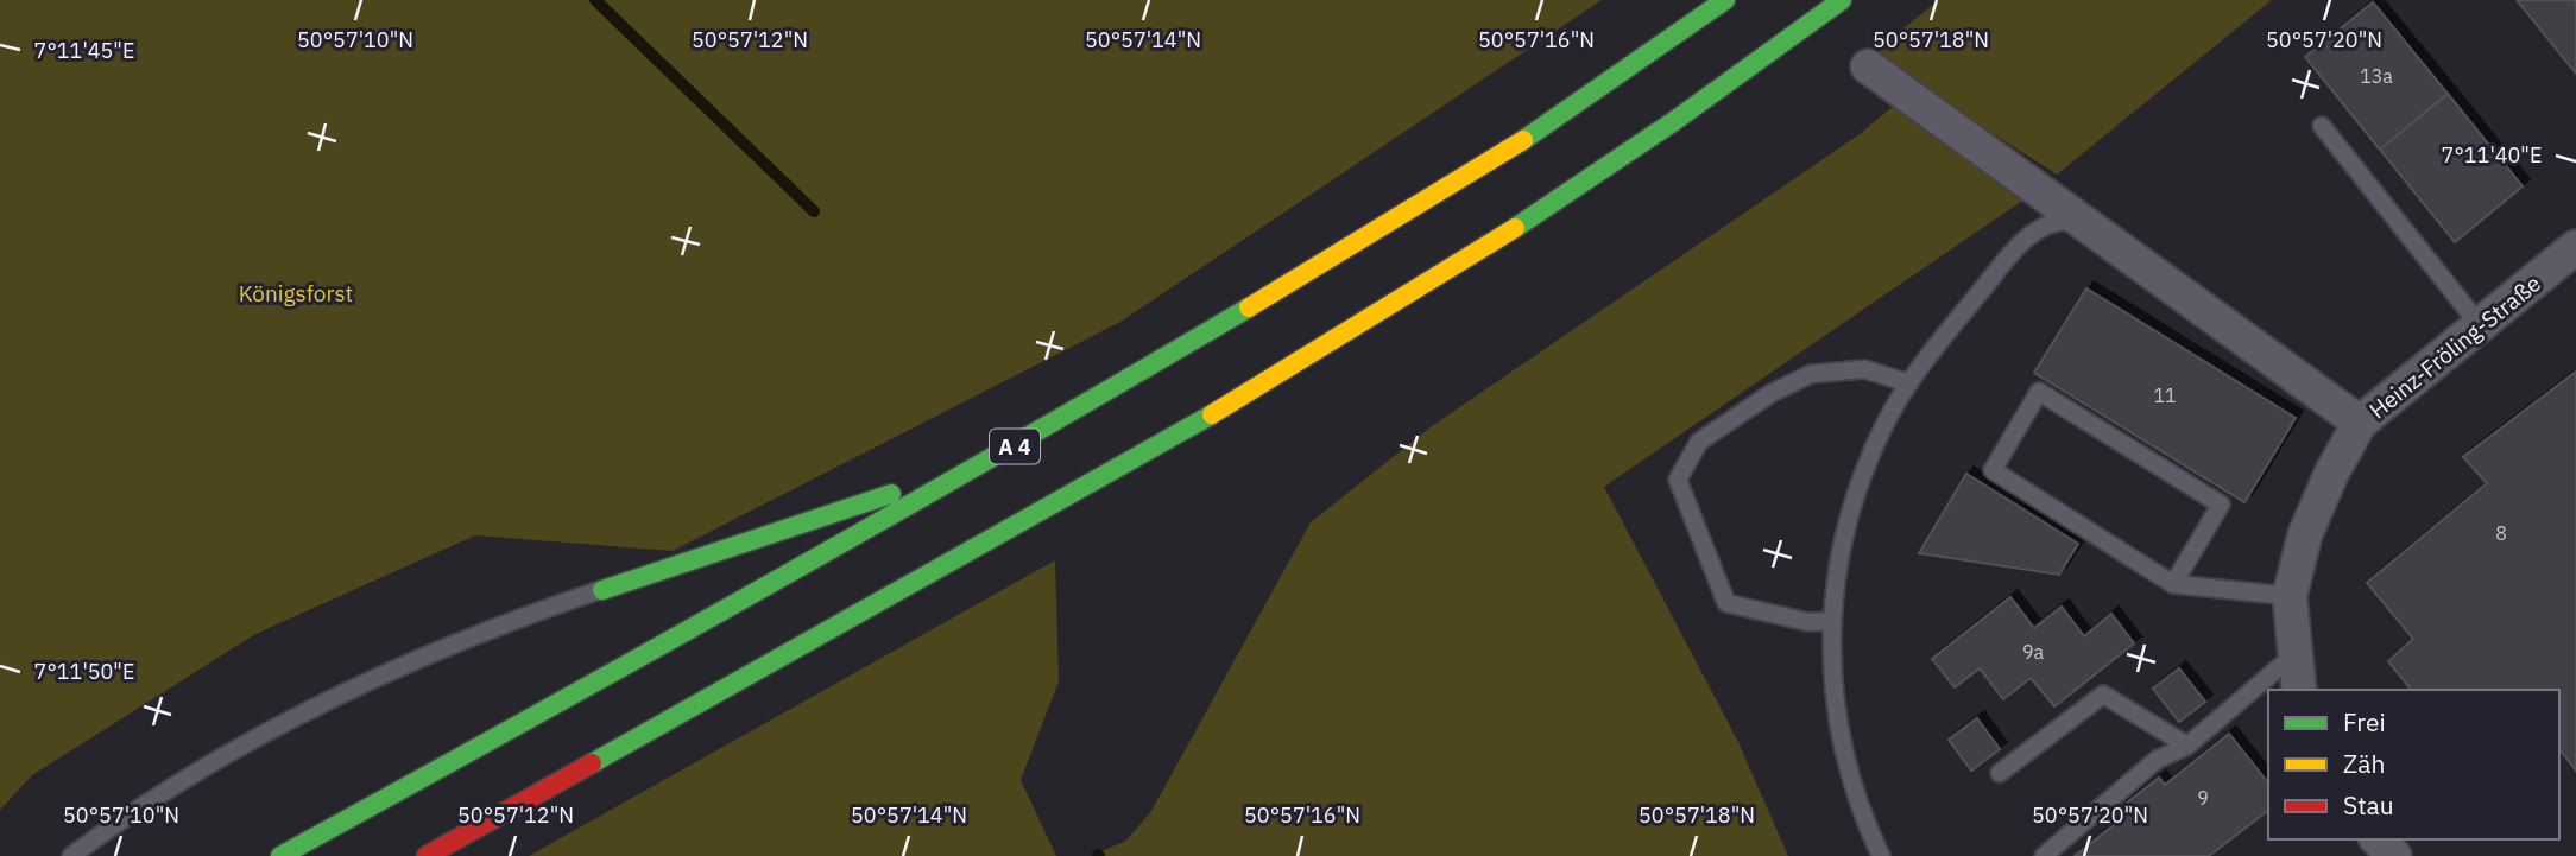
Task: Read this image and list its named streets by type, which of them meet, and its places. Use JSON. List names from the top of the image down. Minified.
{"streets":{"highway":["A 4"],"street":["Heinz-Fröling-Straße"]},"parks":["Königsforst"],"house_numbers":["13a","11","8","9a","9"],"legend":["Frei","Zäh","Stau"],"coordinates":["50°57'10\"N","50°57'12\"N","50°57'14\"N","50°57'16\"N","50°57'18\"N","50°57'20\"N","7°11'45\"E","7°11'40\"E","7°11'50\"E"]}
